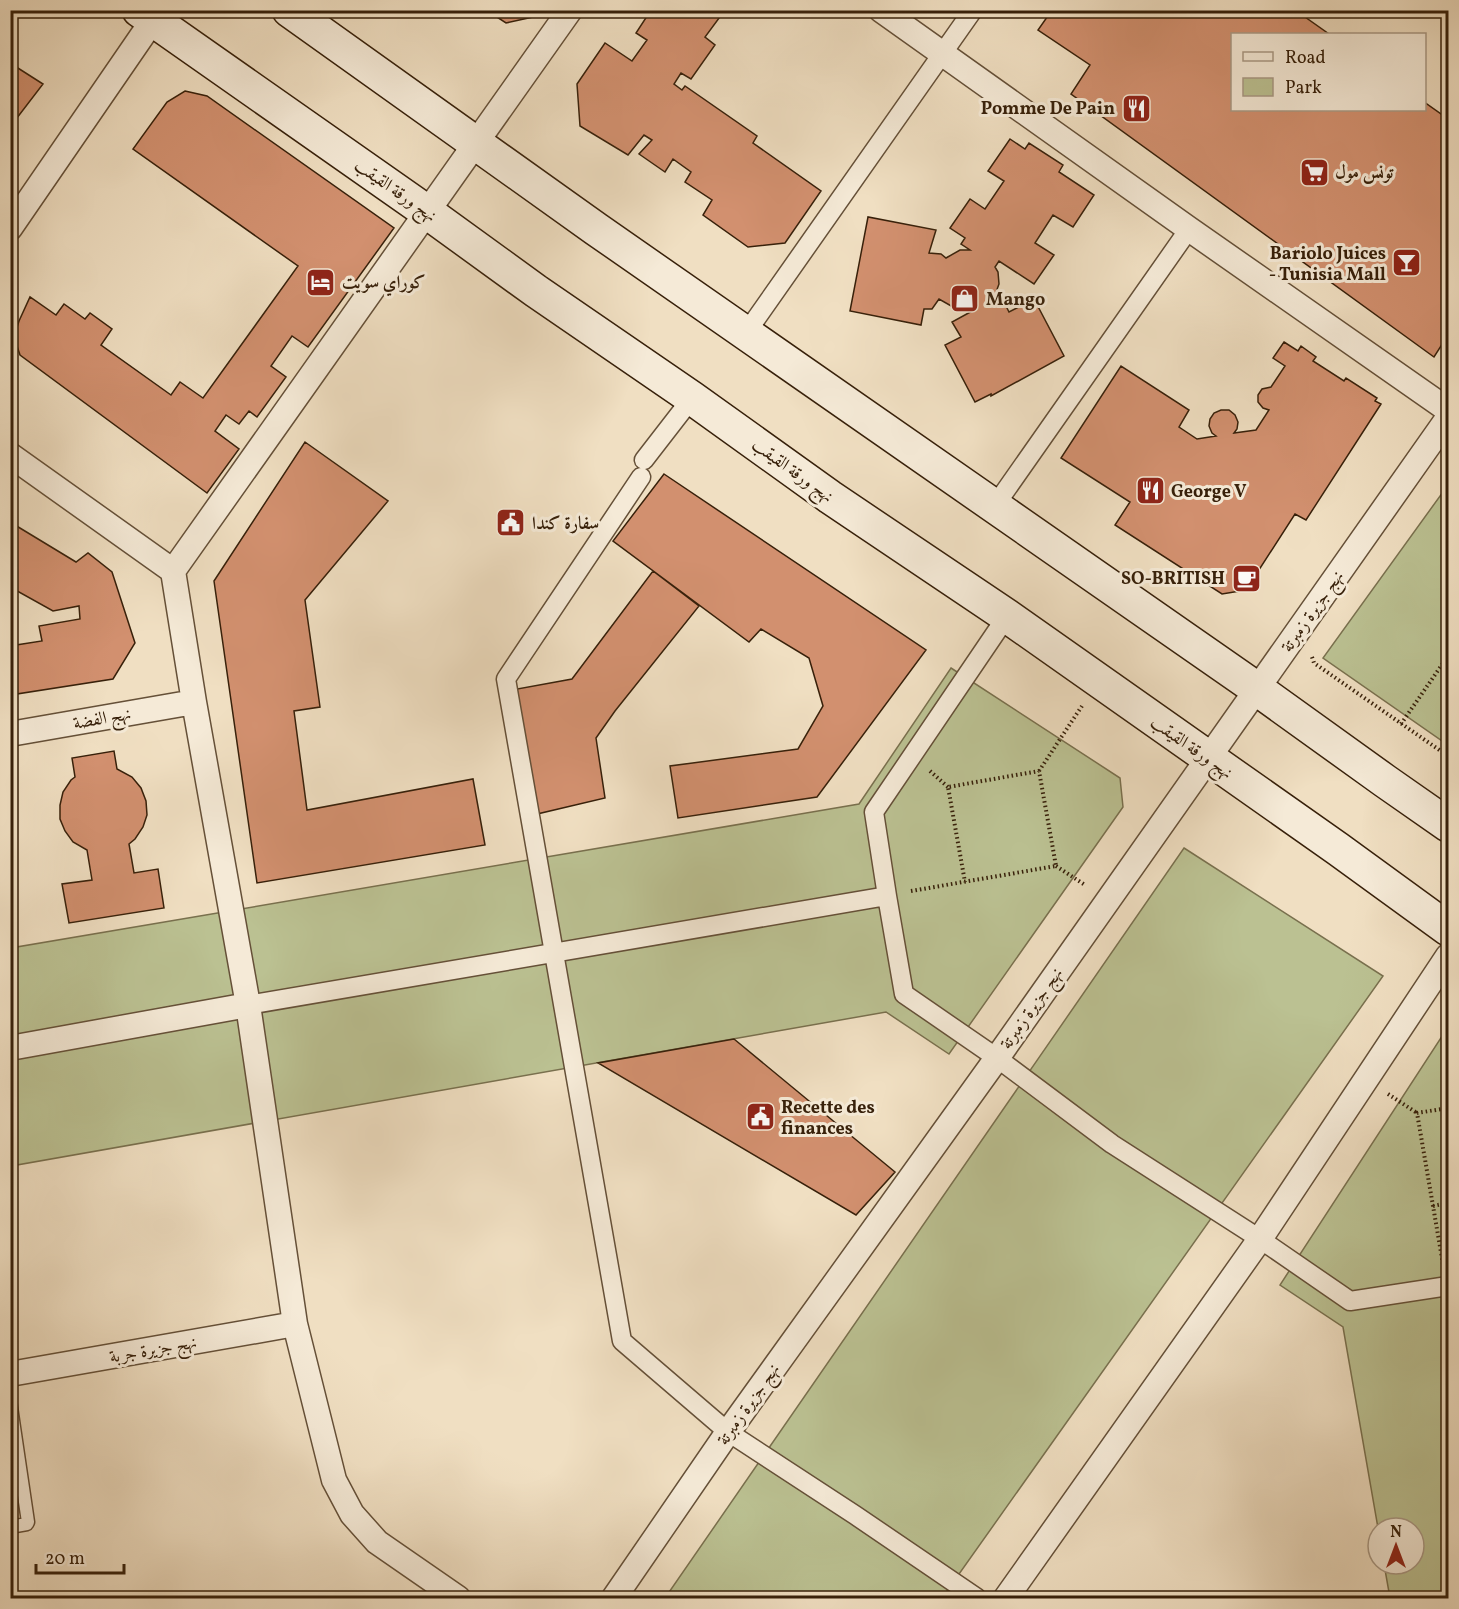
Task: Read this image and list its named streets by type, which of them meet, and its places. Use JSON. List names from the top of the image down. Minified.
{"streets":{"main road":["نهج ورقة القيقب"],"street":["نهج جزيرة زمبرتة","نهج الفضة","نهج جزيرة جربة"]},"crossings":[["نهج ورقة القيقب","نهج جزيرة زمبرتة"]],"places":{"restaurant":["Pomme De Pain","George V"],"supermarket":["تونس مول"],"bar":["Bariolo Juices - Tunisia Mall"],"hotel":["كوراي سويت"],"shop":["Mango"],"public building":["سفارة كندا","Recette des finances"],"cafe":["SO-BRITISH"]},"legend":["Road","Park"],"scale_bar":"20 m","north":"top"}
